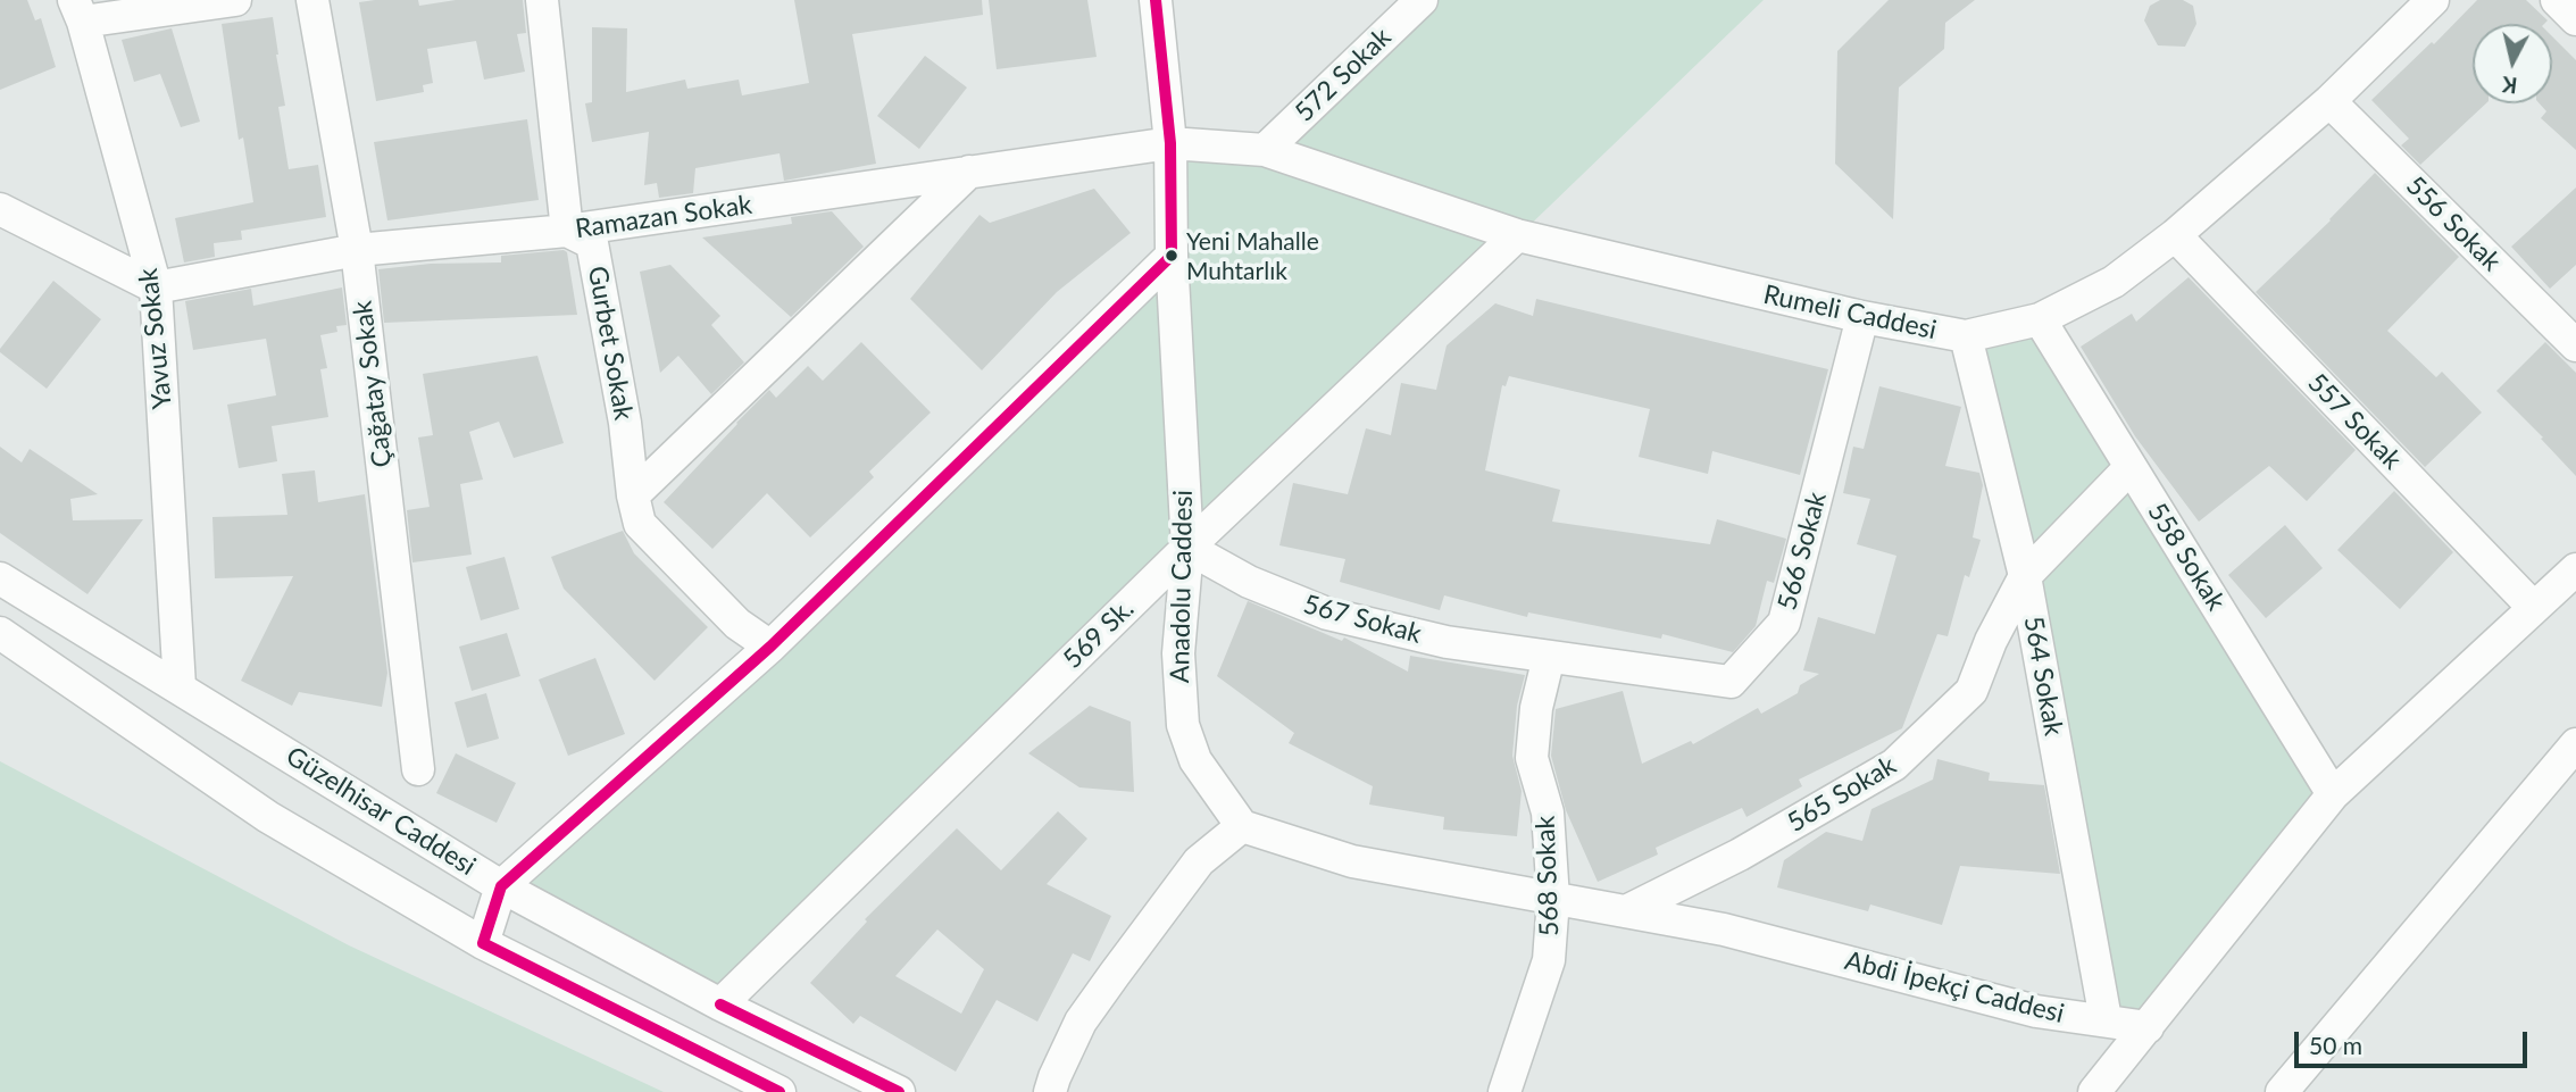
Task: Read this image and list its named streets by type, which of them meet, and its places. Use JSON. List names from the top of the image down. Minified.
{"streets":{"street":["572 Sokak","Ramazan Sokak","556 Sokak","Rumeli Caddesi","Yavuz Sokak","Gurbet Sokak","Çağatay Sokak","557 Sokak","566 Sokak","558 Sokak","Anadolu Caddesi","567 Sokak","569 Sk.","564 Sokak","565 Sokak","Güzelhisar Caddesi","568 Sokak","Abdi İpekçi Caddesi"]},"crossings":[["572 Sokak","Rumeli Caddesi"],["Ramazan Sokak","Rumeli Caddesi"],["Ramazan Sokak","Yavuz Sokak"],["Ramazan Sokak","Gurbet Sokak"],["Ramazan Sokak","Çağatay Sokak"],["Ramazan Sokak","Anadolu Caddesi"],["556 Sokak","Rumeli Caddesi"],["Rumeli Caddesi","557 Sokak"],["Rumeli Caddesi","566 Sokak"],["Rumeli Caddesi","558 Sokak"],["Rumeli Caddesi","Anadolu Caddesi"],["Rumeli Caddesi","569 Sk."],["Rumeli Caddesi","564 Sokak"],["Yavuz Sokak","Güzelhisar Caddesi"],["566 Sokak","567 Sokak"],["566 Sokak","568 Sokak"],["558 Sokak","565 Sokak"],["Anadolu Caddesi","567 Sokak"],["Anadolu Caddesi","569 Sk."],["Anadolu Caddesi","Abdi İpekçi Caddesi"],["567 Sokak","569 Sk."],["567 Sokak","568 Sokak"],["569 Sk.","Güzelhisar Caddesi"],["564 Sokak","565 Sokak"],["564 Sokak","Abdi İpekçi Caddesi"],["565 Sokak","Abdi İpekçi Caddesi"],["568 Sokak","Abdi İpekçi Caddesi"]],"places":["Yeni Mahalle Muhtarlık"],"scale_bar":"50 m","north":"bottom"}
